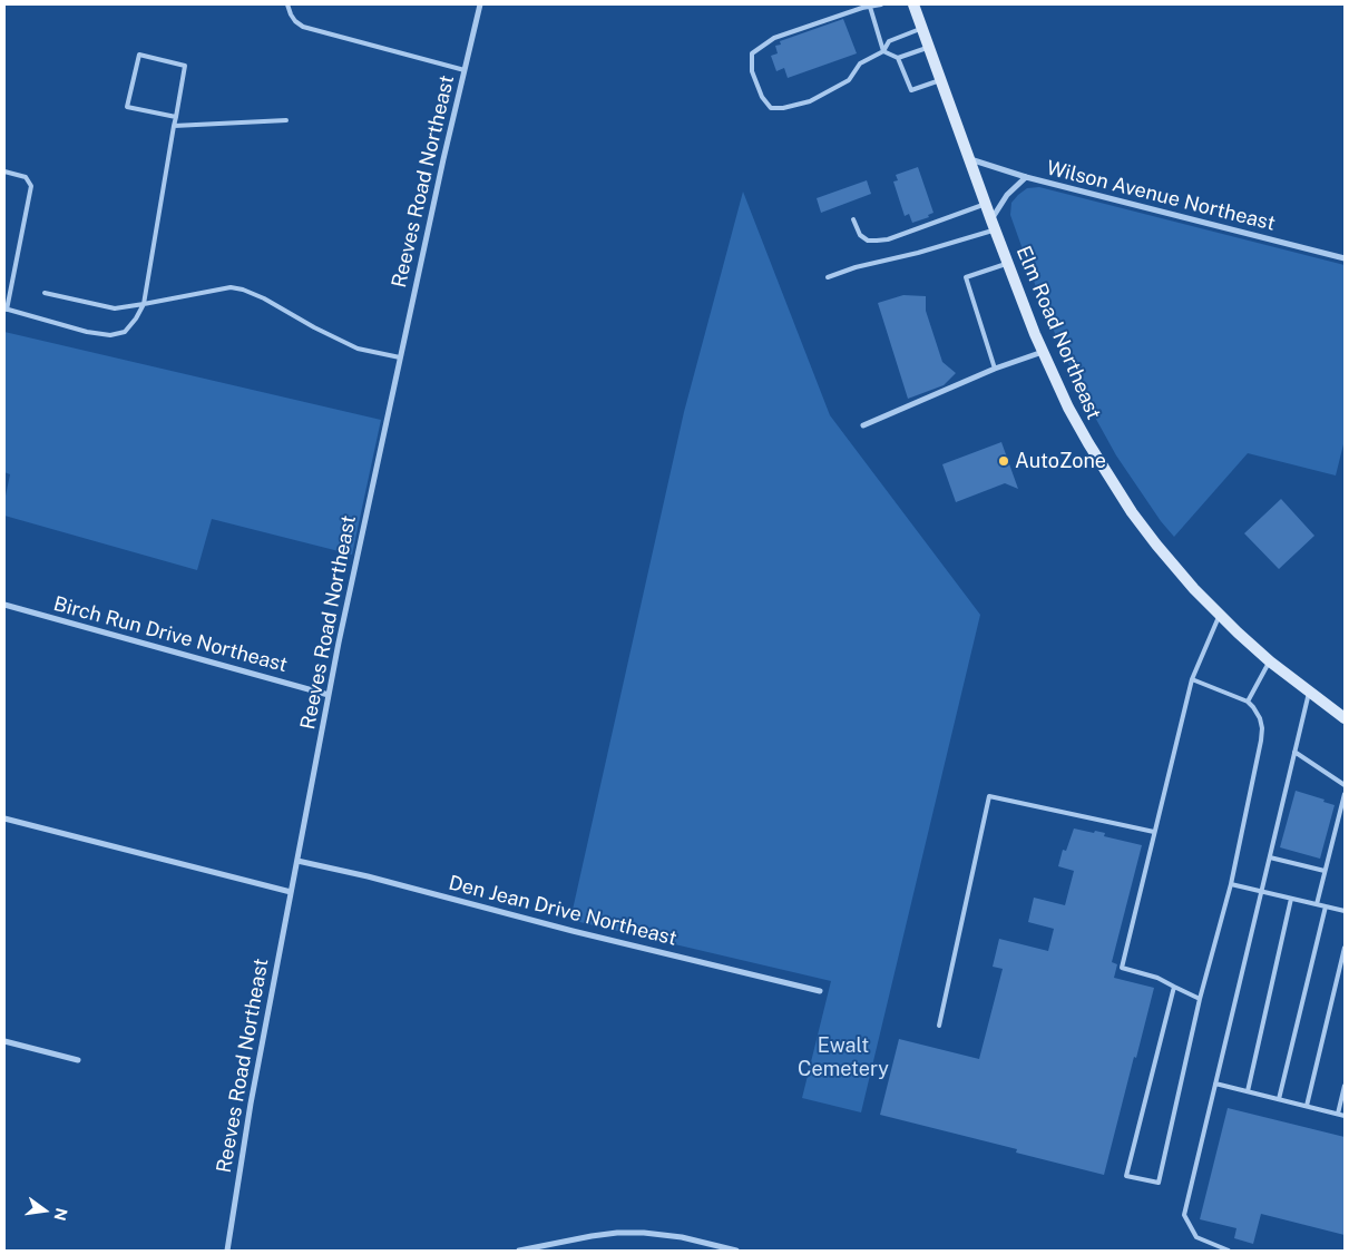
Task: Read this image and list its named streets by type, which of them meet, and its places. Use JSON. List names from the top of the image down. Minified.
{"streets":{"main road":["Elm Road Northeast"],"street":["Reeves Road Northeast","Wilson Avenue Northeast","Birch Run Drive Northeast","Den Jean Drive Northeast"]},"crossings":[["Reeves Road Northeast","Birch Run Drive Northeast"],["Reeves Road Northeast","Den Jean Drive Northeast"],["Wilson Avenue Northeast","Elm Road Northeast"]],"parks":["Ewalt Cemetery"],"places":["AutoZone"],"north":"right"}
